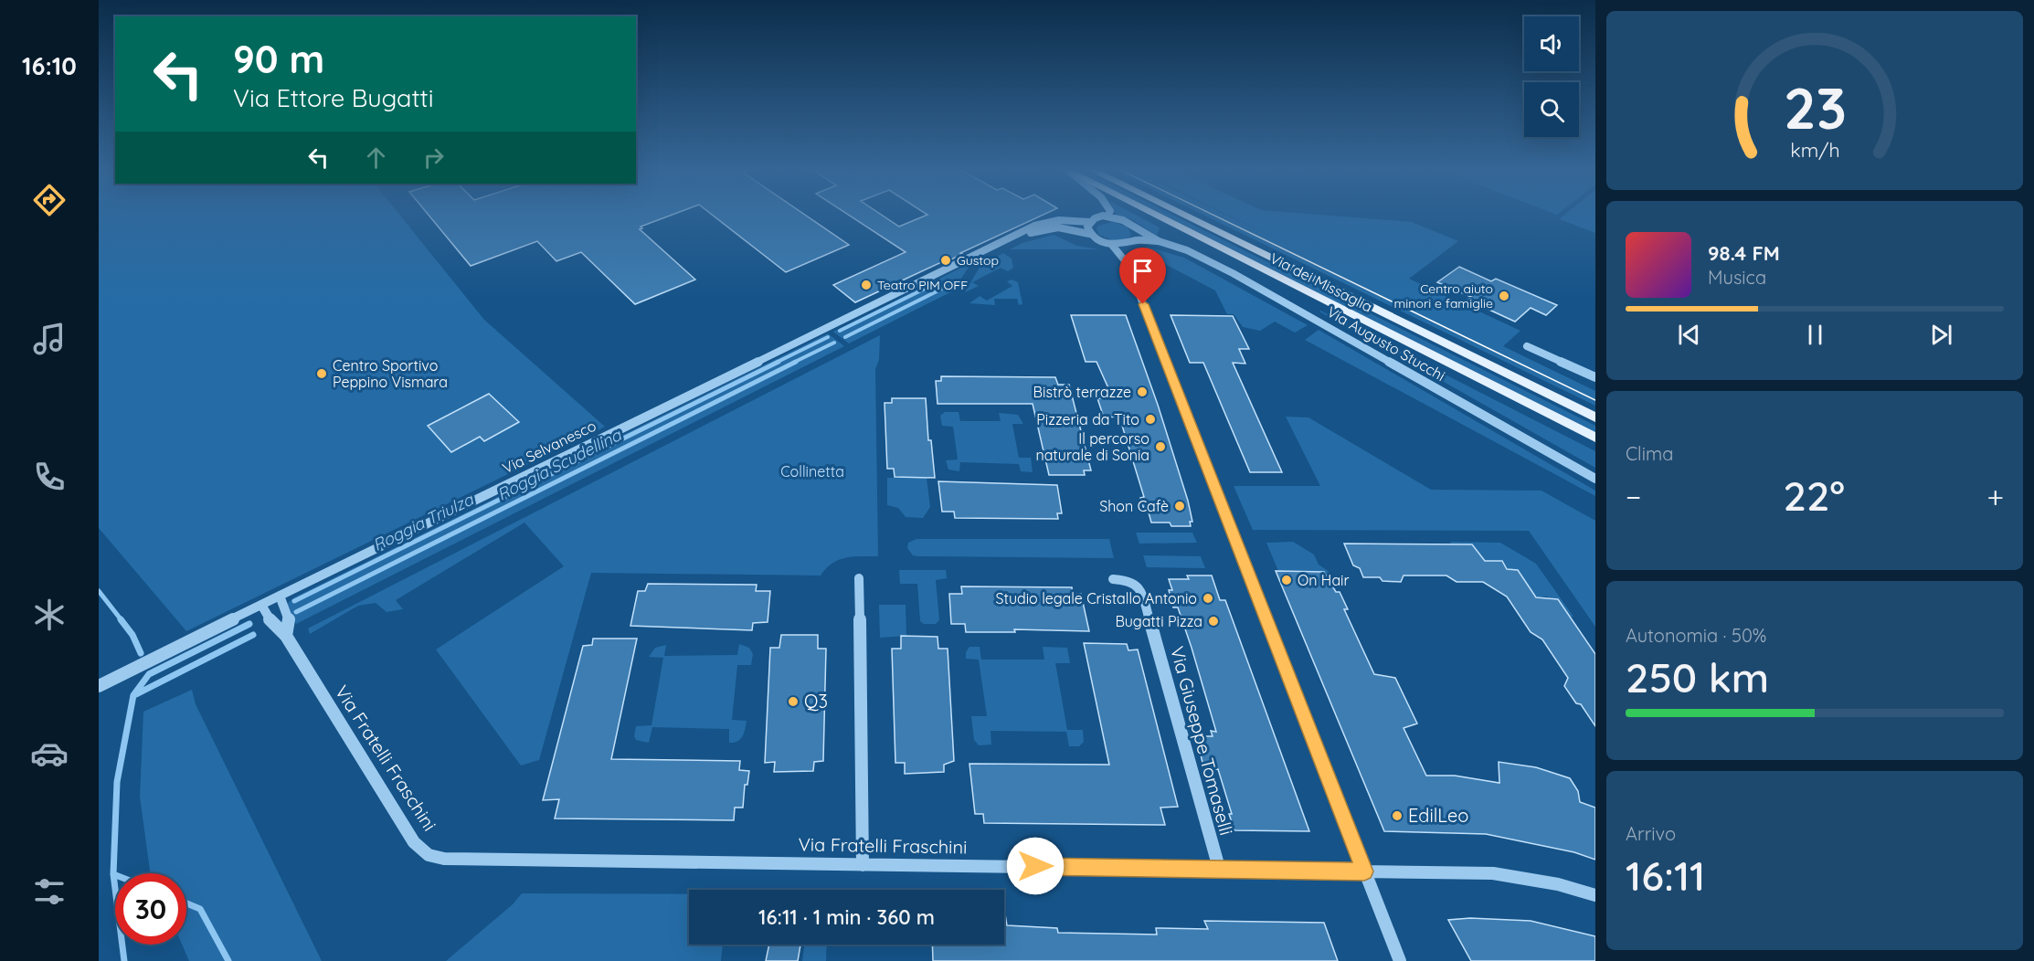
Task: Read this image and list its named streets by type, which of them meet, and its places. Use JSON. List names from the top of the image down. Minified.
{"streets":{"main road":["Via dei Missaglia"],"street":["Via Augusto Stucchi","Via Selvanesco","Via Giuseppe Tomaselli","Via Fratelli Fraschini"]},"crossings":[["Via Augusto Stucchi","Via Selvanesco"],["Via Selvanesco","Via Fratelli Fraschini"],["Via Giuseppe Tomaselli","Via Fratelli Fraschini"]],"water":["Roggia Scudellina","Roggia Triulza"],"parks":["Collinetta"],"places":["Gustop","Teatro PIM OFF","Centro aiuto minori e famiglie","Centro Sportivo Peppino Vismara","Bistrò terrazze","Pizzeria da Tito","Il percorso naturale di Sonia","Shon Cafè","On Hair","Studio legale Cristallo Antonio","Bugatti Pizza","Q3","EdilLeo"],"page":{"tabs":"16:10","turn":["90 m","Via Ettore Bugatti"],"song":["98.4 FM","Musica"],"tile":["Clima",["Autonomia · 50%","250 km"],["Arrivo","16:11"]],"heat":["−","22°","+"],"limit":"30","trip":"16:11 · 1 min · 360 m","gauge":["23","km/h"]}}
